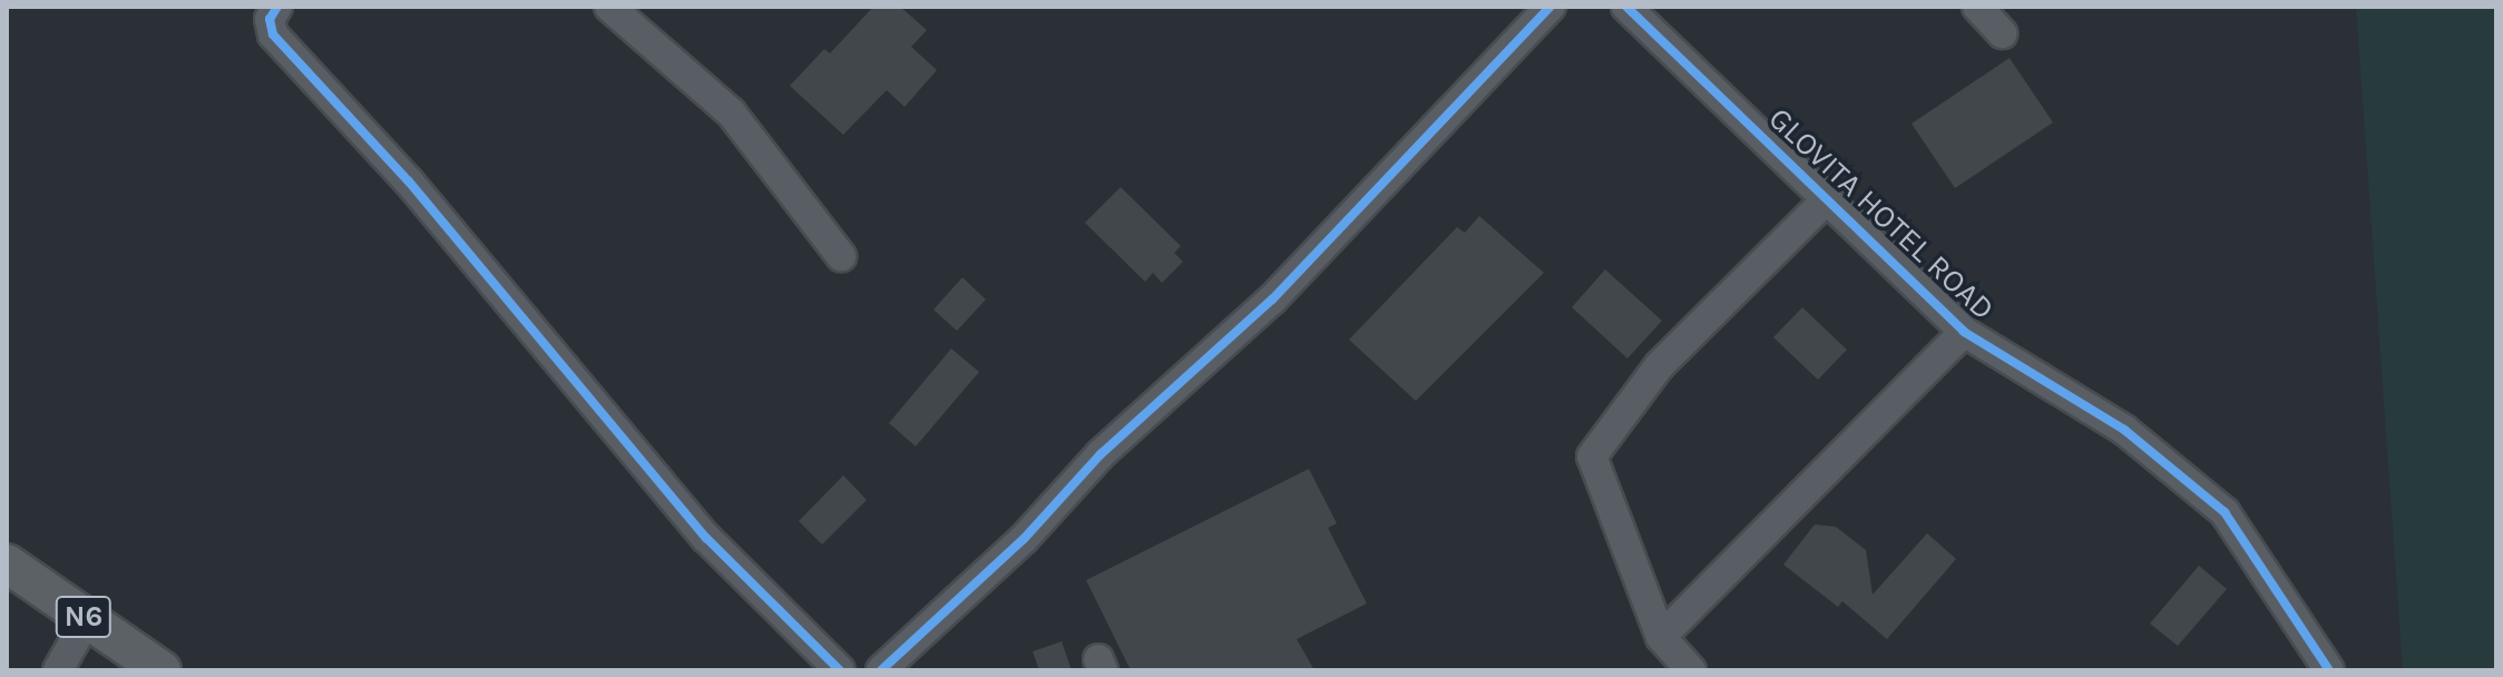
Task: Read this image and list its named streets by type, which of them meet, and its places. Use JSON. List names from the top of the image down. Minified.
{"streets":{"main road":["N6"],"street":["GLOVITA HOTEL ROAD"]}}
